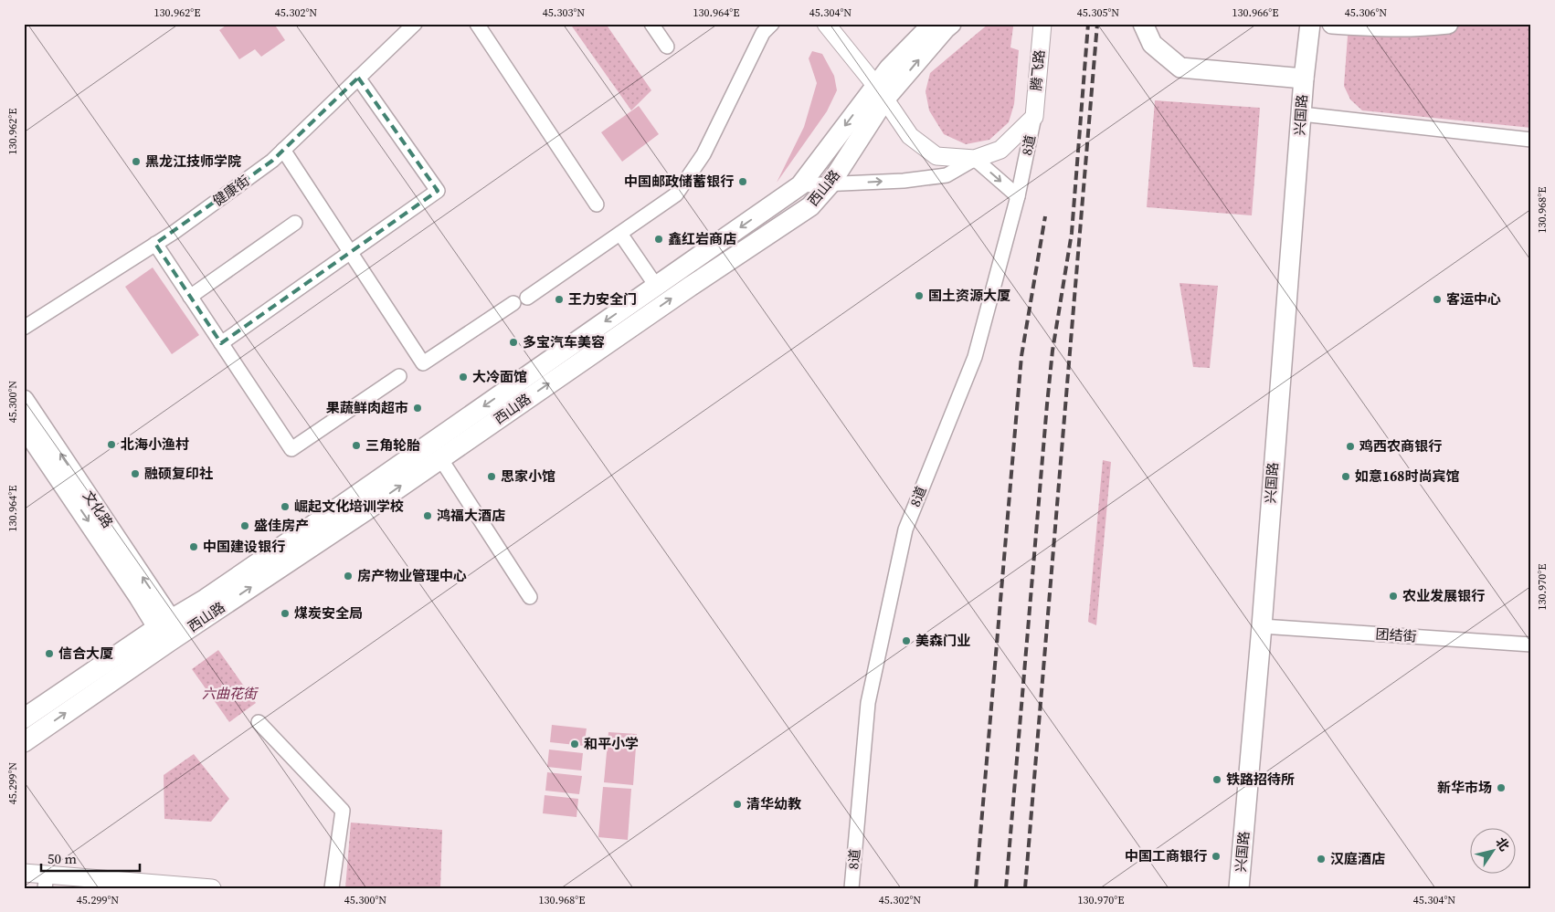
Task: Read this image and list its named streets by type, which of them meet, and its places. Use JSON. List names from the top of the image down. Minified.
{"streets":{"main road":["兴国路","西山路","文化路"],"street":["腾飞路","8道","健康街","团结街"]},"crossings":[["腾飞路","8道"],["兴国路","团结街"],["西山路","文化路"]],"parks":["六曲花街"],"places":["黑龙江技师学院","中国邮政储蓄银行","鑫红岩商店","国土资源大厦","王力安全门","客运中心","多宝汽车美容","大冷面馆","果蔬鲜肉超市","北海小渔村","三角轮胎","鸡西农商银行","融硕复印社","思家小馆","如意168时尚宾馆","崛起文化培训学校","鸿福大酒店","盛佳房产","中国建设银行","房产物业管理中心","农业发展银行","煤炭安全局","美森门业","信合大厦","和平小学","铁路招待所","新华市场","清华幼教","中国工商银行","汉庭酒店"],"scale_bar":"50 m","north":"top right","coordinates":["130.962°E","45.302°N","45.303°N","130.964°E","45.304°N","45.305°N","130.966°E","45.306°N","130.968°E","45.300°N","130.970°E","45.299°N"]}
